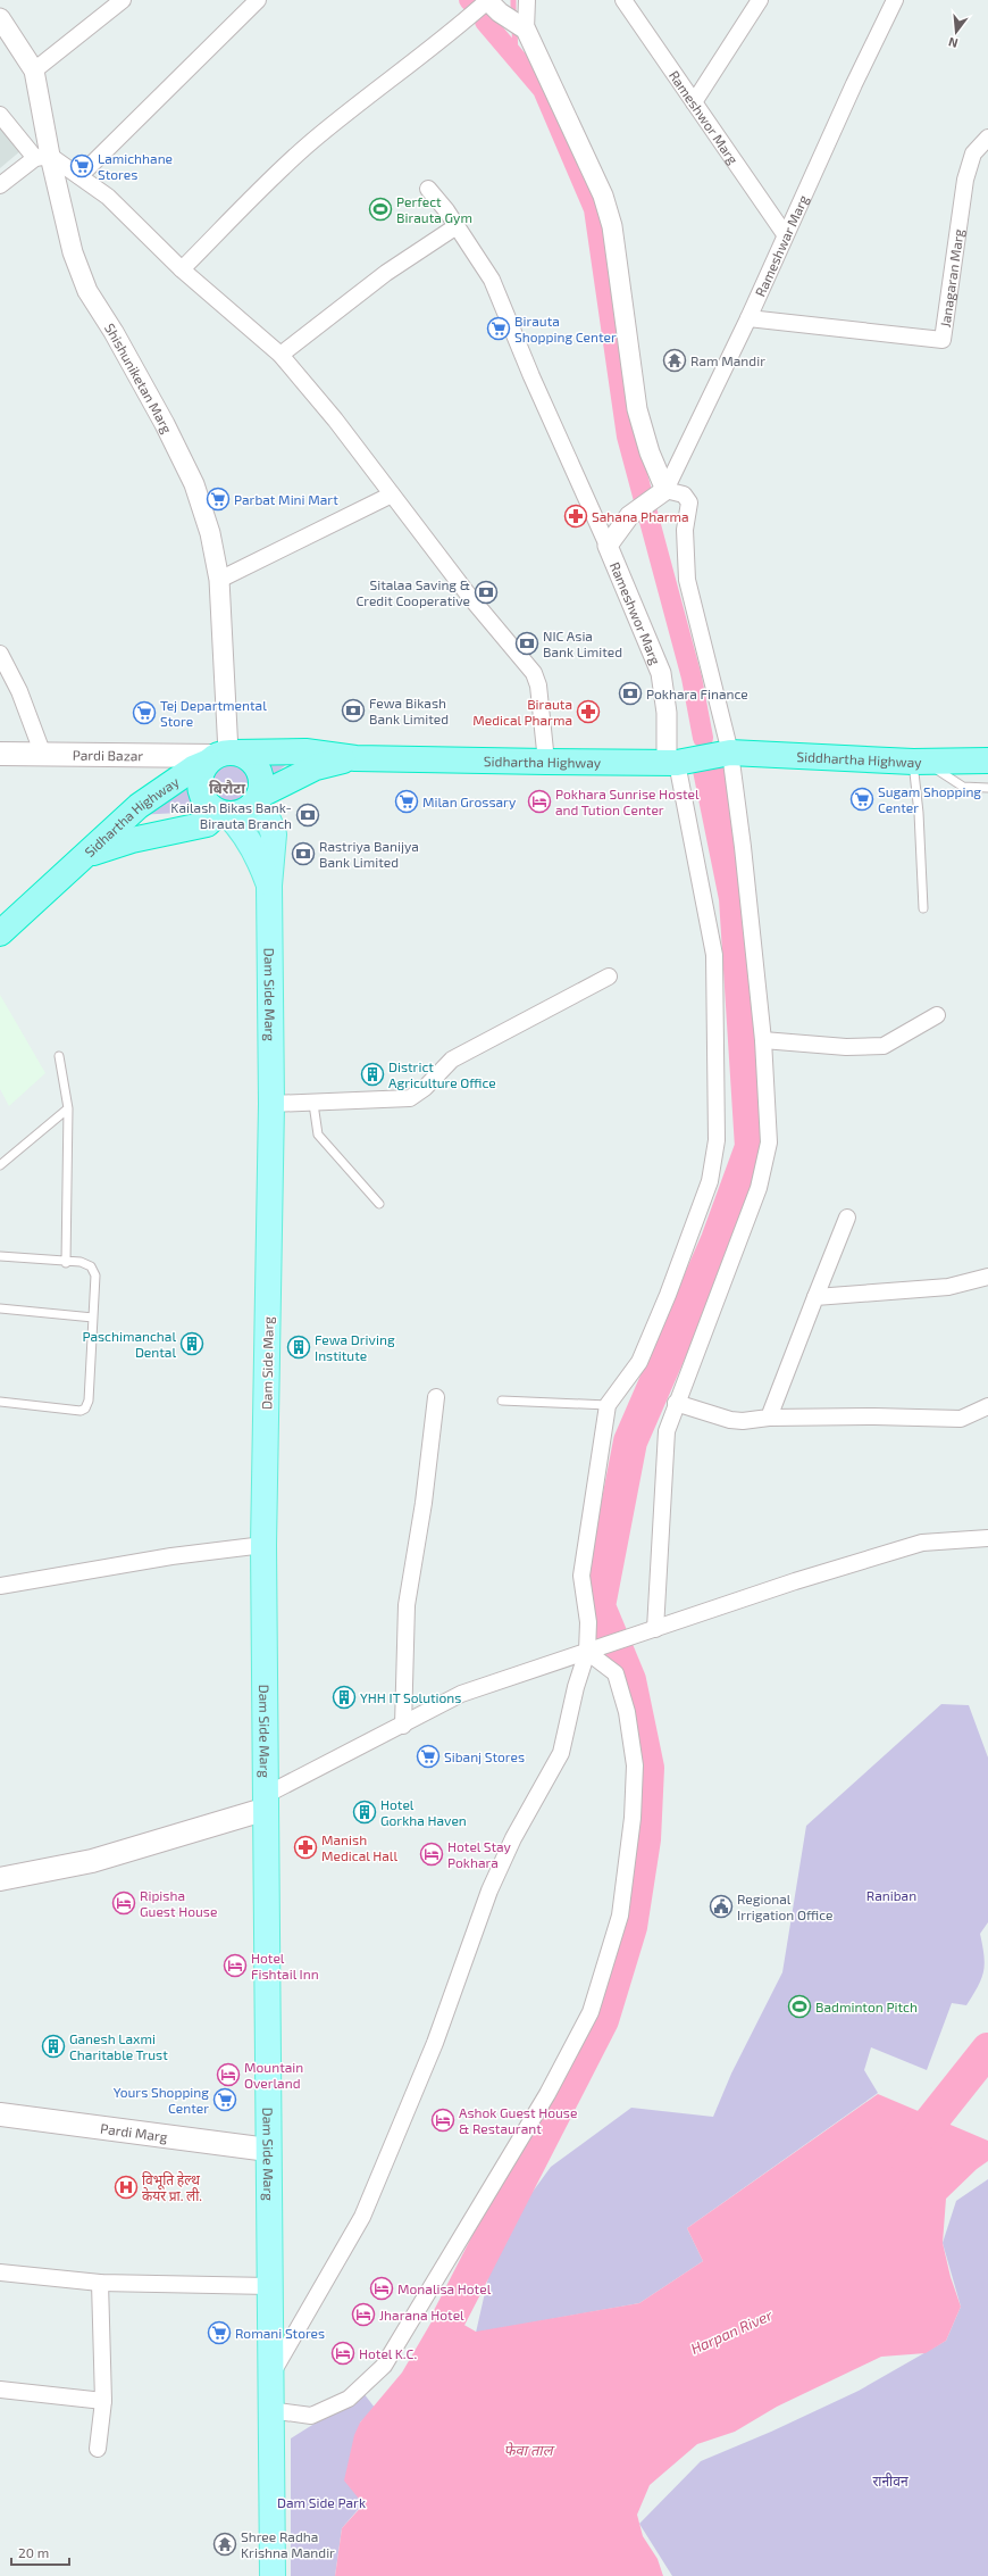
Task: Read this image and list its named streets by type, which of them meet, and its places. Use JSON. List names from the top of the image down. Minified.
{"streets":{"highway":["Siddhartha Highway","Sidhartha Highway"],"main road":["Pardi Bazar","Dam Side Marg","Pardi Marg"],"street":["Rameshwor Marg","Rameshwar Marg","Janagaran Marg","Shishuniketan Marg"]},"crossings":[["Rameshwor Marg","Rameshwar Marg"],["Rameshwor Marg","Sidhartha Highway"],["Rameshwar Marg","Janagaran Marg"],["Shishuniketan Marg","Pardi Bazar"],["Shishuniketan Marg","Sidhartha Highway"],["Pardi Bazar","Sidhartha Highway"],["Siddhartha Highway","Sidhartha Highway"],["Dam Side Marg","Pardi Marg"]],"districts":["बिरौटा"],"water":["Harpan River","फेवा ताल"],"parks":["Raniban","रानीवन","Dam Side Park"],"places":{"supermarket":["Lamichhane Stores","Birauta Shopping Center","Parbat Mini Mart","Tej Departmental Store","Sugam Shopping Center","Milan Grossary","Sibanj Stores","Yours Shopping Center","Romani Stores"],"sports":["Perfect Birauta Gym","Badminton Pitch"],"temple":["Ram Mandir","Shree Radha Krishna Mandir"],"pharmacy":["Sahana Pharma","Birauta Medical Pharma","Manish Medical Hall"],"bank":["Sitalaa Saving & Credit Cooperative","NIC Asia Bank Limited","Pokhara Finance","Fewa Bikash Bank Limited","Kailash Bikas Bank- Birauta Branch","Rastriya Banijya Bank Limited"],"hotel":["Pokhara Sunrise Hostel and Tution Center","Hotel Stay Pokhara","Ripisha Guest House","Hotel Fishtail Inn","Mountain Overland","Ashok Guest House & Restaurant","Monalisa Hotel","Jharana Hotel","Hotel K.C."],"building":["District Agriculture Office","Paschimanchal Dental","Fewa Driving Institute","YHH IT Solutions","Hotel Gorkha Haven","Ganesh Laxmi Charitable Trust"],"public building":["Regional Irrigation Office"],"hospital":["विभूति हेल्थ केयर प्रा. ली."]},"scale_bar":"20 m","north":"bottom"}
